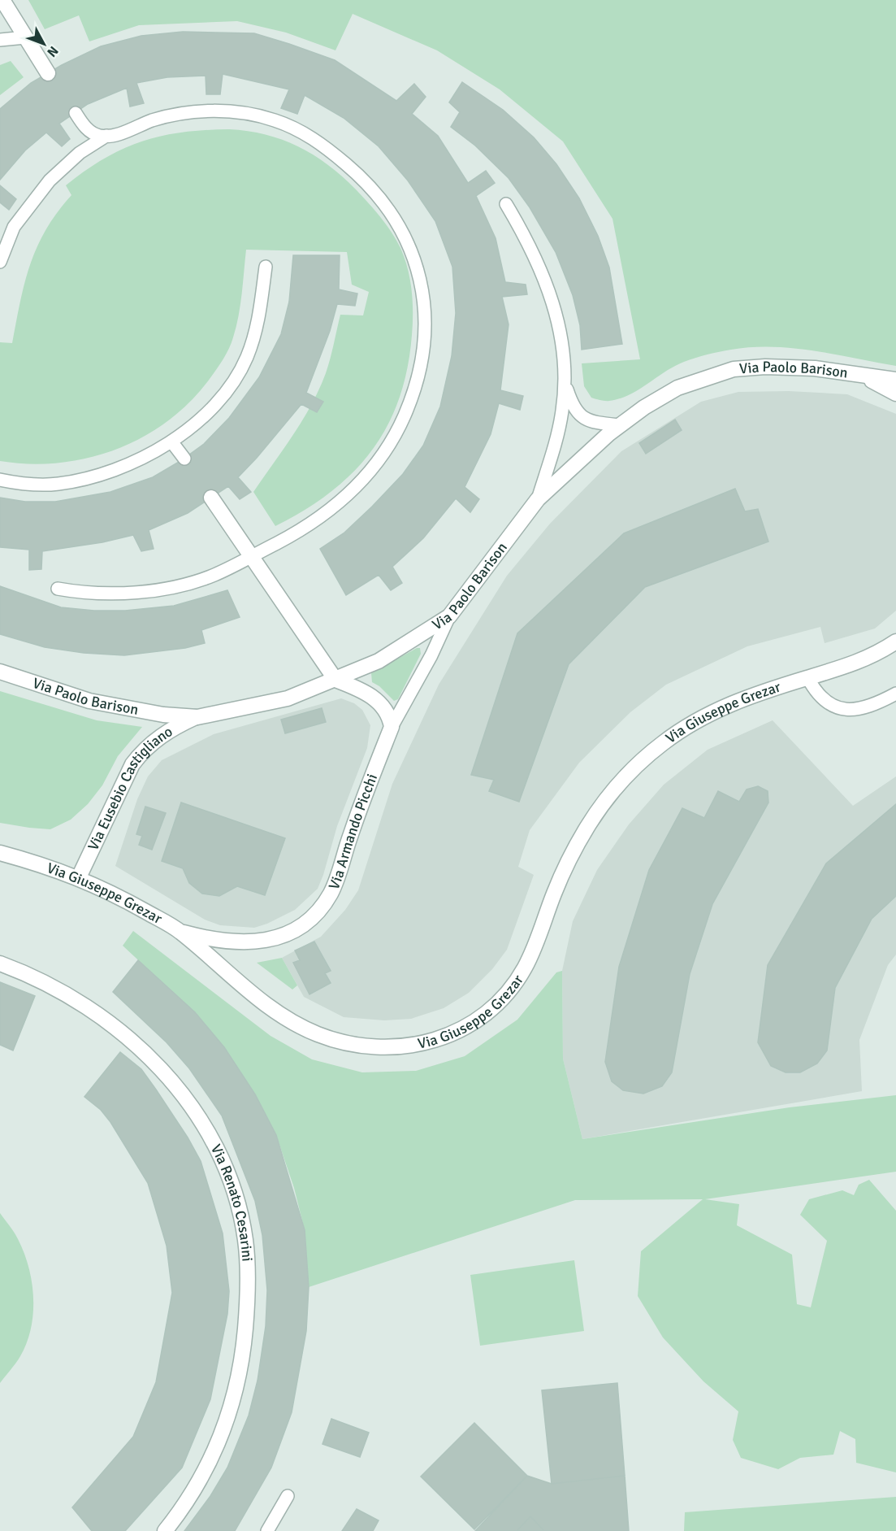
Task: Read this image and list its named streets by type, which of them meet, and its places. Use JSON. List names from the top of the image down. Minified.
{"streets":{"street":["Via Paolo Barison","Via Giuseppe Grezar","Via Eusebio Castigliano","Via Armando Picchi","Via Renato Cesarini"]},"crossings":[["Via Paolo Barison","Via Eusebio Castigliano"],["Via Paolo Barison","Via Armando Picchi"],["Via Giuseppe Grezar","Via Eusebio Castigliano"],["Via Giuseppe Grezar","Via Armando Picchi"]],"north":"bottom right"}
